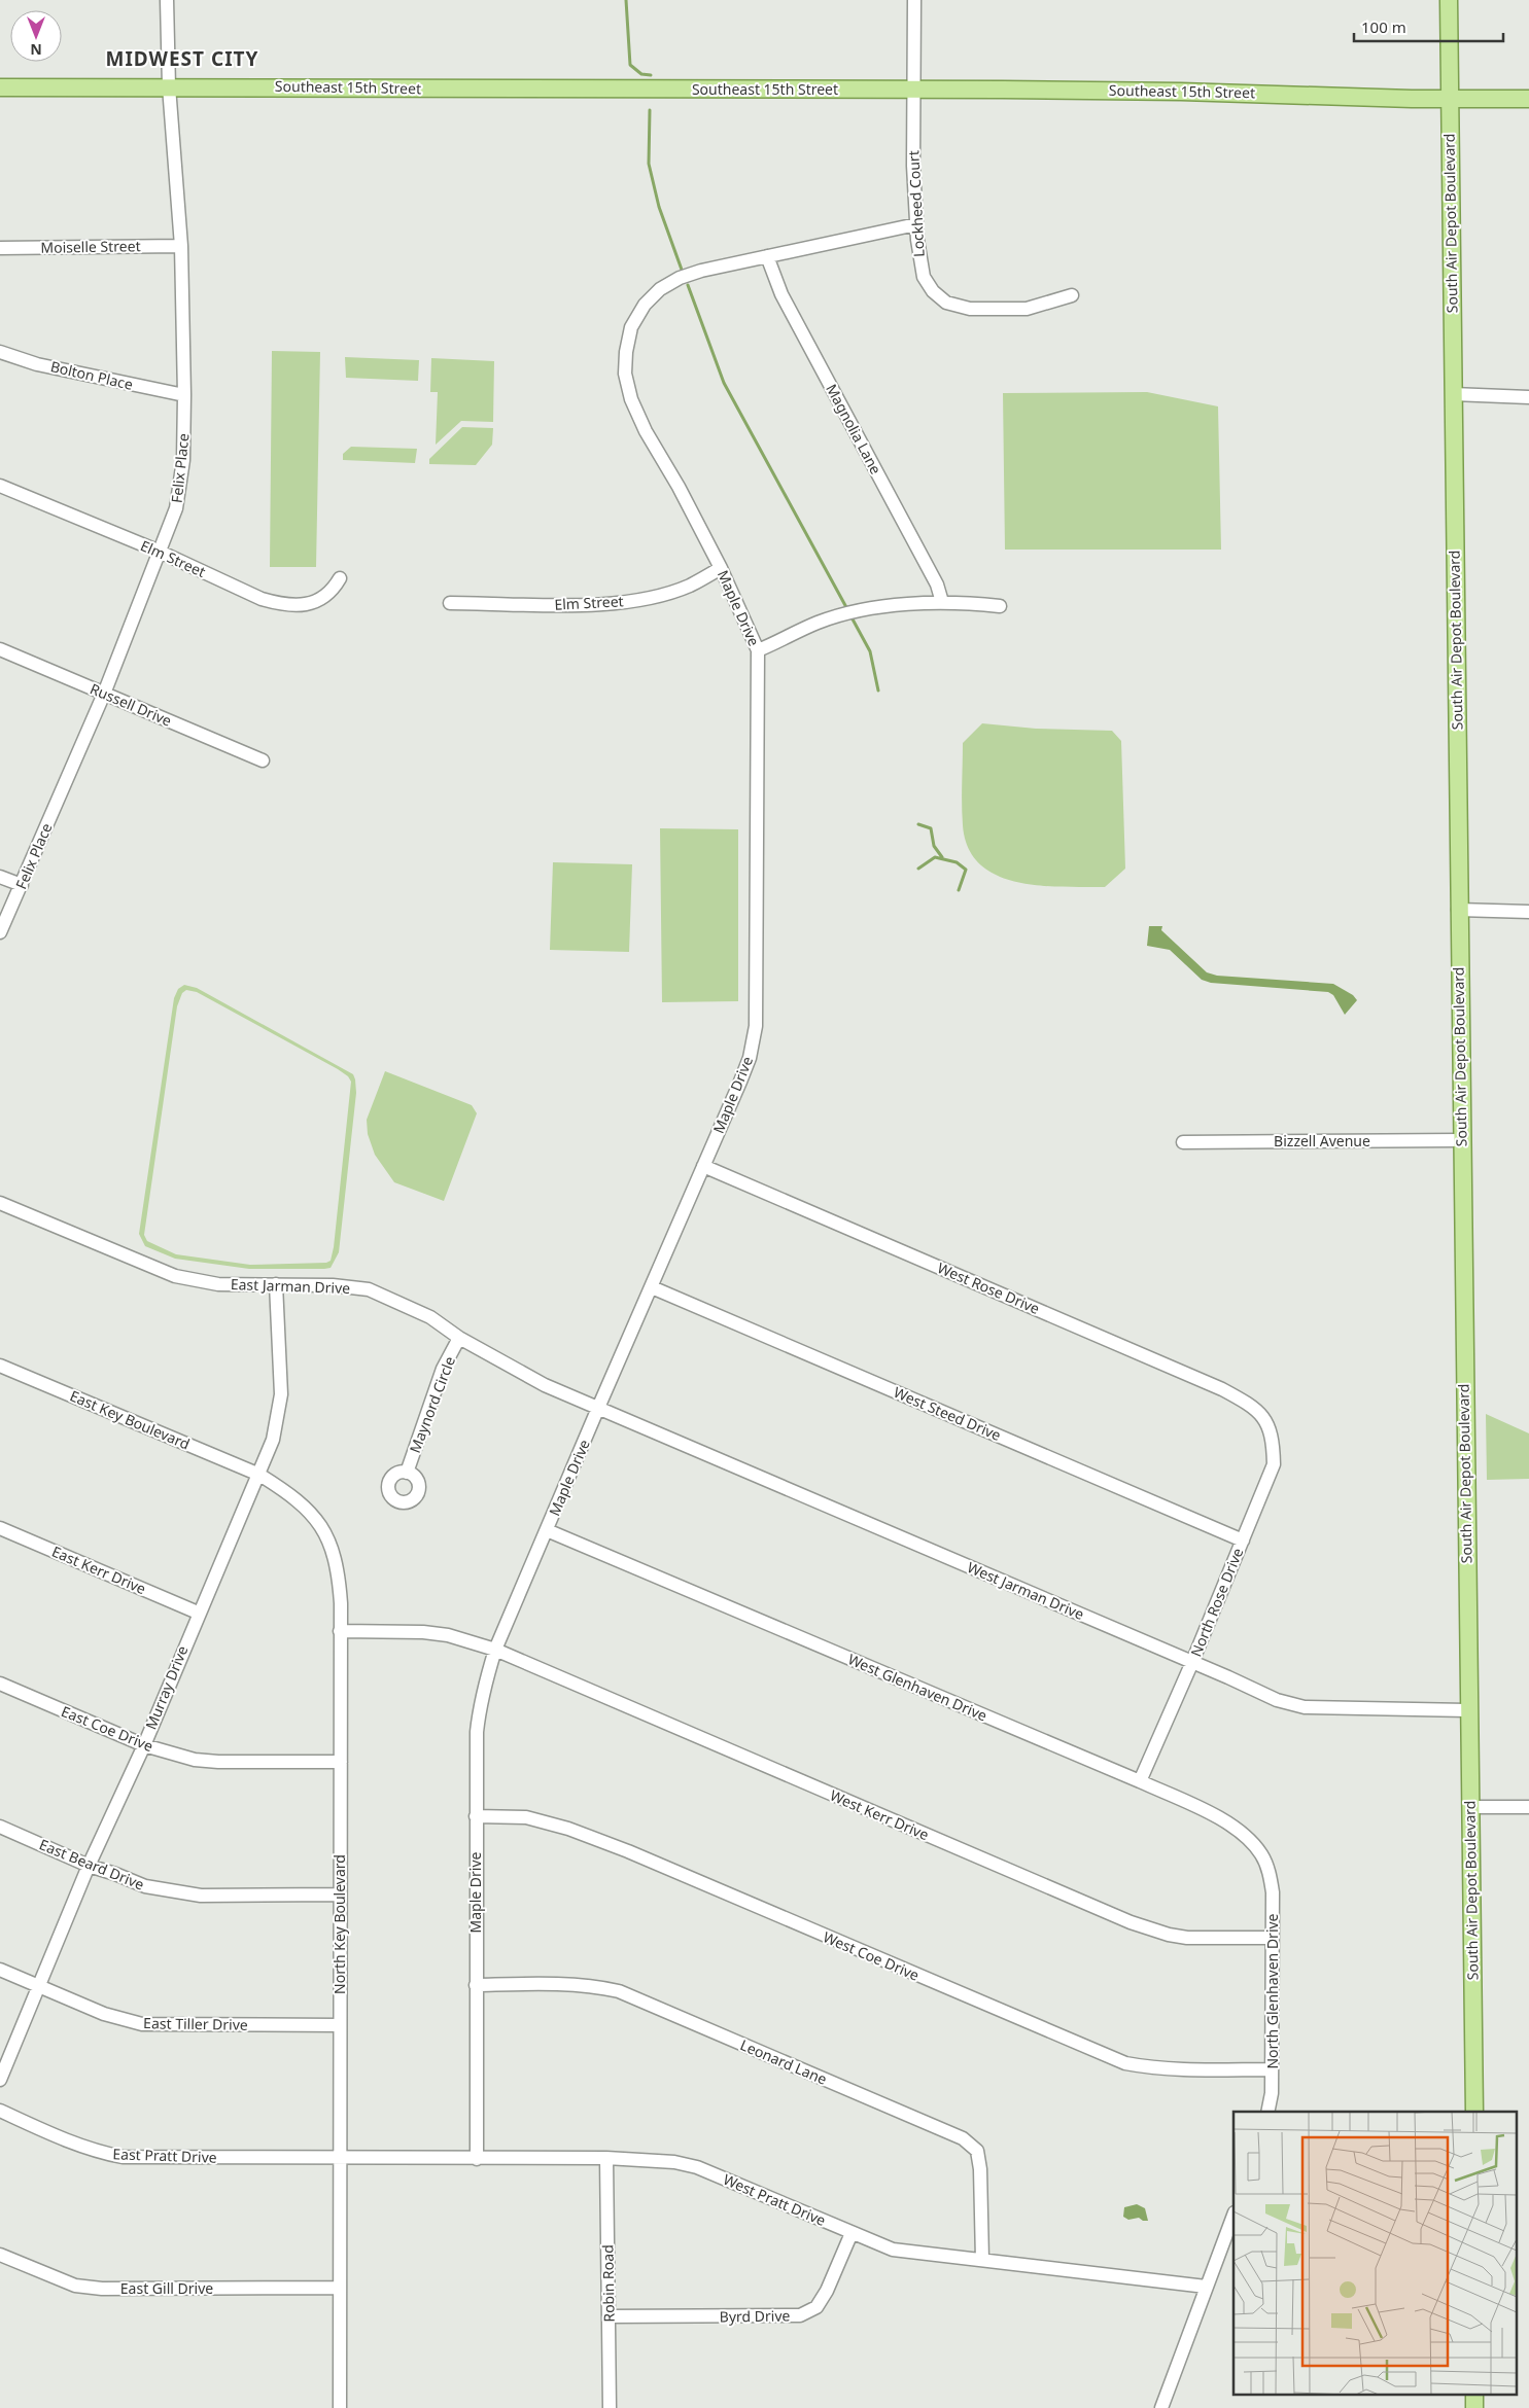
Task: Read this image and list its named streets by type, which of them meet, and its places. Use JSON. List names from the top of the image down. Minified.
{"streets":{"main road":["Southeast 15th Street","South Air Depot Boulevard"],"street":["Lockheed Court","Moiselle Street","Bolton Place","Magnolia Lane","Felix Place","Elm Street","Maple Drive","Russell Drive","Bizzell Avenue","East Jarman Drive","West Rose Drive","Maynord Circle","West Steed Drive","East Key Boulevard","East Kerr Drive","West Jarman Drive","North Rose Drive","Murray Drive","West Glenhaven Drive","East Coe Drive","West Kerr Drive","East Beard Drive","North Key Boulevard","West Coe Drive","North Glenhaven Drive","East Tiller Drive","Leonard Lane","East Pratt Drive","West Pratt Drive","Robin Road","East Gill Drive","Byrd Drive"]},"crossings":[["Southeast 15th Street","Lockheed Court"],["Southeast 15th Street","South Air Depot Boulevard"],["Southeast 15th Street","Felix Place"],["Lockheed Court","Maple Drive"],["South Air Depot Boulevard","Bizzell Avenue"],["South Air Depot Boulevard","West Jarman Drive"],["Moiselle Street","Felix Place"],["Bolton Place","Felix Place"],["Magnolia Lane","Maple Drive"],["Felix Place","Elm Street"],["Felix Place","Russell Drive"],["Elm Street","Maple Drive"],["Maple Drive","East Jarman Drive"],["Maple Drive","West Rose Drive"],["Maple Drive","West Steed Drive"],["Maple Drive","West Jarman Drive"],["Maple Drive","West Glenhaven Drive"],["Maple Drive","West Kerr Drive"],["Maple Drive","West Coe Drive"],["Maple Drive","Leonard Lane"],["Maple Drive","West Pratt Drive"],["East Jarman Drive","Maynord Circle"],["East Jarman Drive","West Jarman Drive"],["East Jarman Drive","Murray Drive"],["West Rose Drive","North Rose Drive"],["West Steed Drive","North Rose Drive"],["East Key Boulevard","Murray Drive"],["East Key Boulevard","North Key Boulevard"],["East Kerr Drive","Murray Drive"],["West Jarman Drive","North Rose Drive"],["North Rose Drive","West Glenhaven Drive"],["Murray Drive","East Coe Drive"],["Murray Drive","East Beard Drive"],["Murray Drive","North Key Boulevard"],["Murray Drive","East Tiller Drive"],["West Glenhaven Drive","North Glenhaven Drive"],["East Coe Drive","North Key Boulevard"],["West Kerr Drive","North Glenhaven Drive"],["East Beard Drive","North Key Boulevard"],["North Key Boulevard","East Tiller Drive"],["North Key Boulevard","East Pratt Drive"],["North Key Boulevard","West Pratt Drive"],["North Key Boulevard","East Gill Drive"],["West Coe Drive","North Glenhaven Drive"],["Leonard Lane","West Pratt Drive"],["East Pratt Drive","West Pratt Drive"],["West Pratt Drive","Robin Road"],["West Pratt Drive","Byrd Drive"],["Robin Road","Byrd Drive"]],"districts":["MIDWEST CITY"],"scale_bar":"100 m","north":"bottom"}
